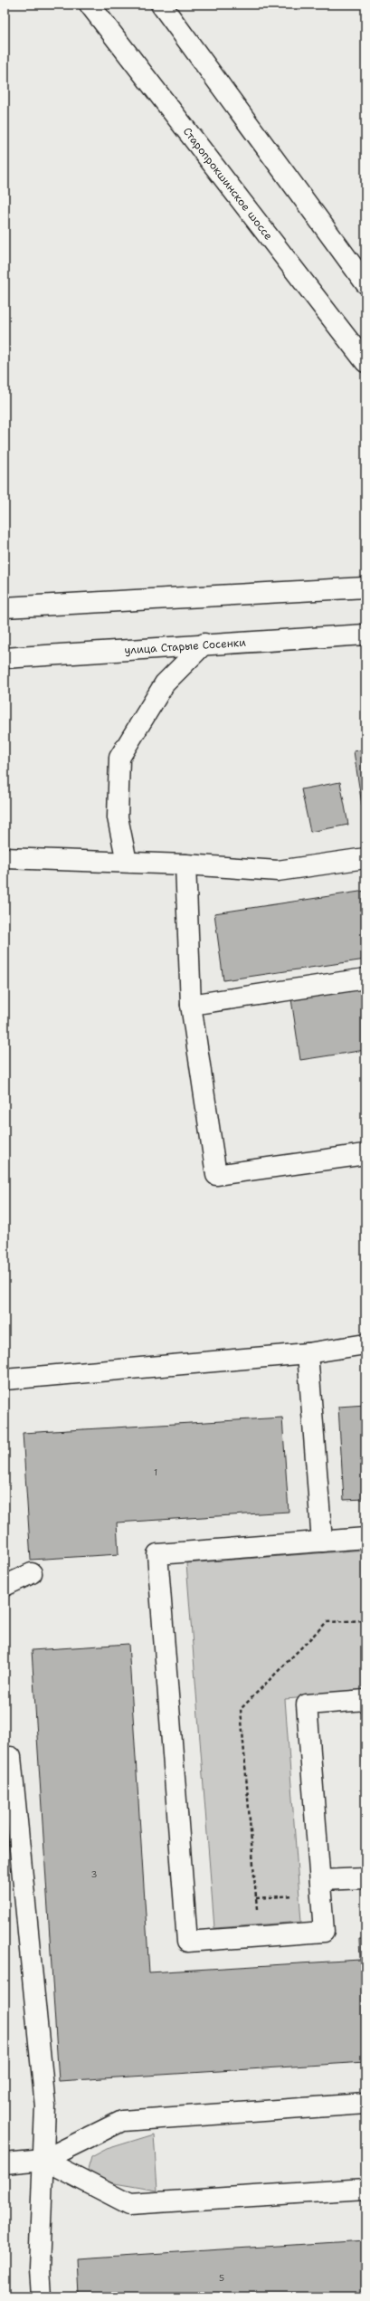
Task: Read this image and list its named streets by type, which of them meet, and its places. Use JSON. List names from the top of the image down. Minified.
{"streets":{"street":["Старопрокшинское шоссе","улица Старые Сосенки"]},"house_numbers":["1","3","5"]}
